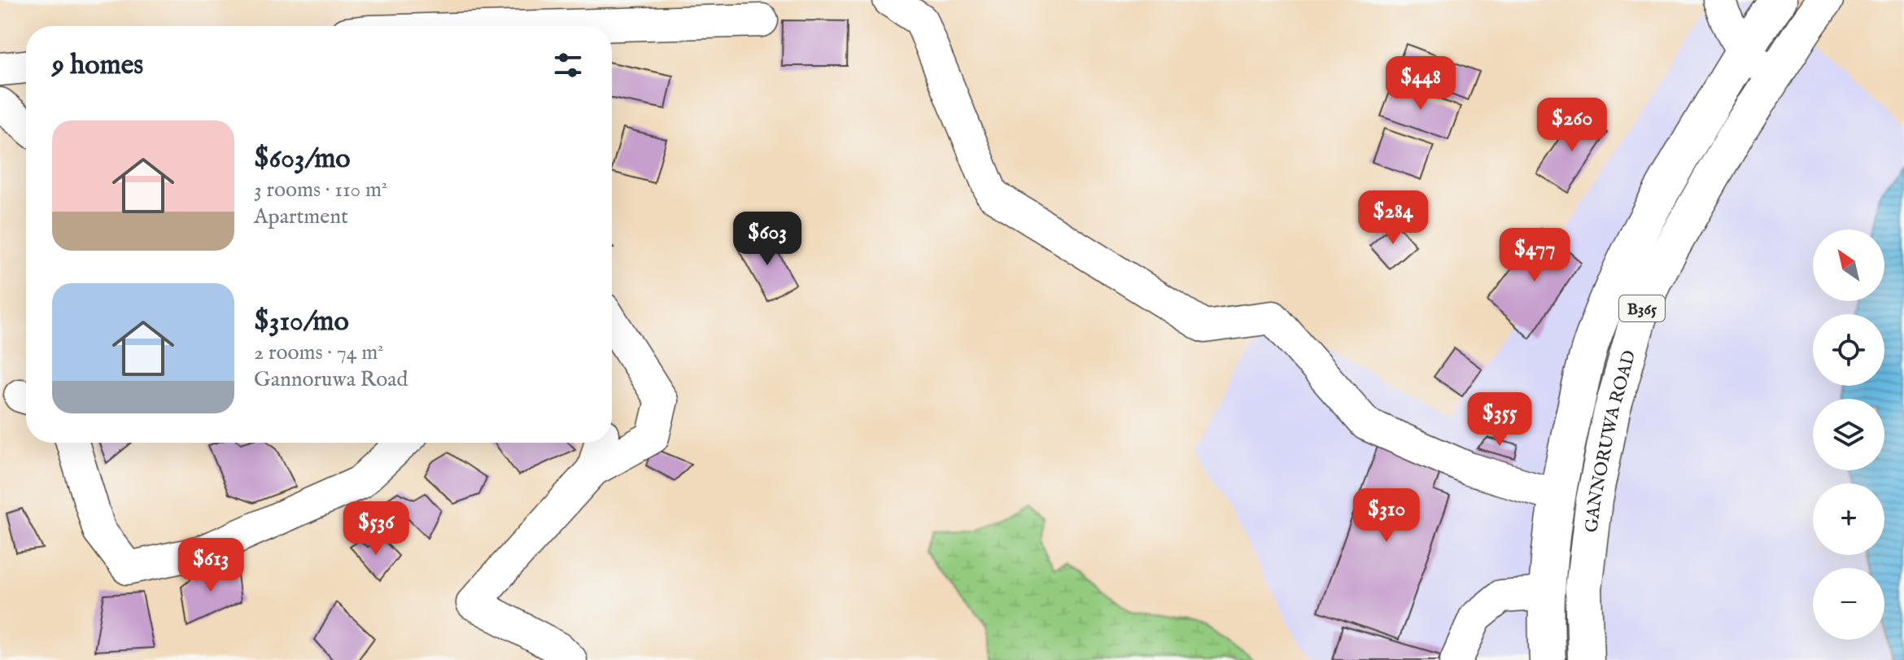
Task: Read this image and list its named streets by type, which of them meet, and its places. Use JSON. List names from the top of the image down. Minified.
{"streets":{"main road":["B365","GANNORUWA ROAD"]},"north":"top left","page":{"heading":"9 homes","price":["$448","$260","$284","$603","$477","$355","$310","$536","$613"],"list":[{"name":"$603/mo","note":"3 rooms · 110 m² · Apartment"},{"name":"$310/mo","note":"2 rooms · 74 m² · Gannoruwa Road"}],"map_buttons":["+","−"]}}
